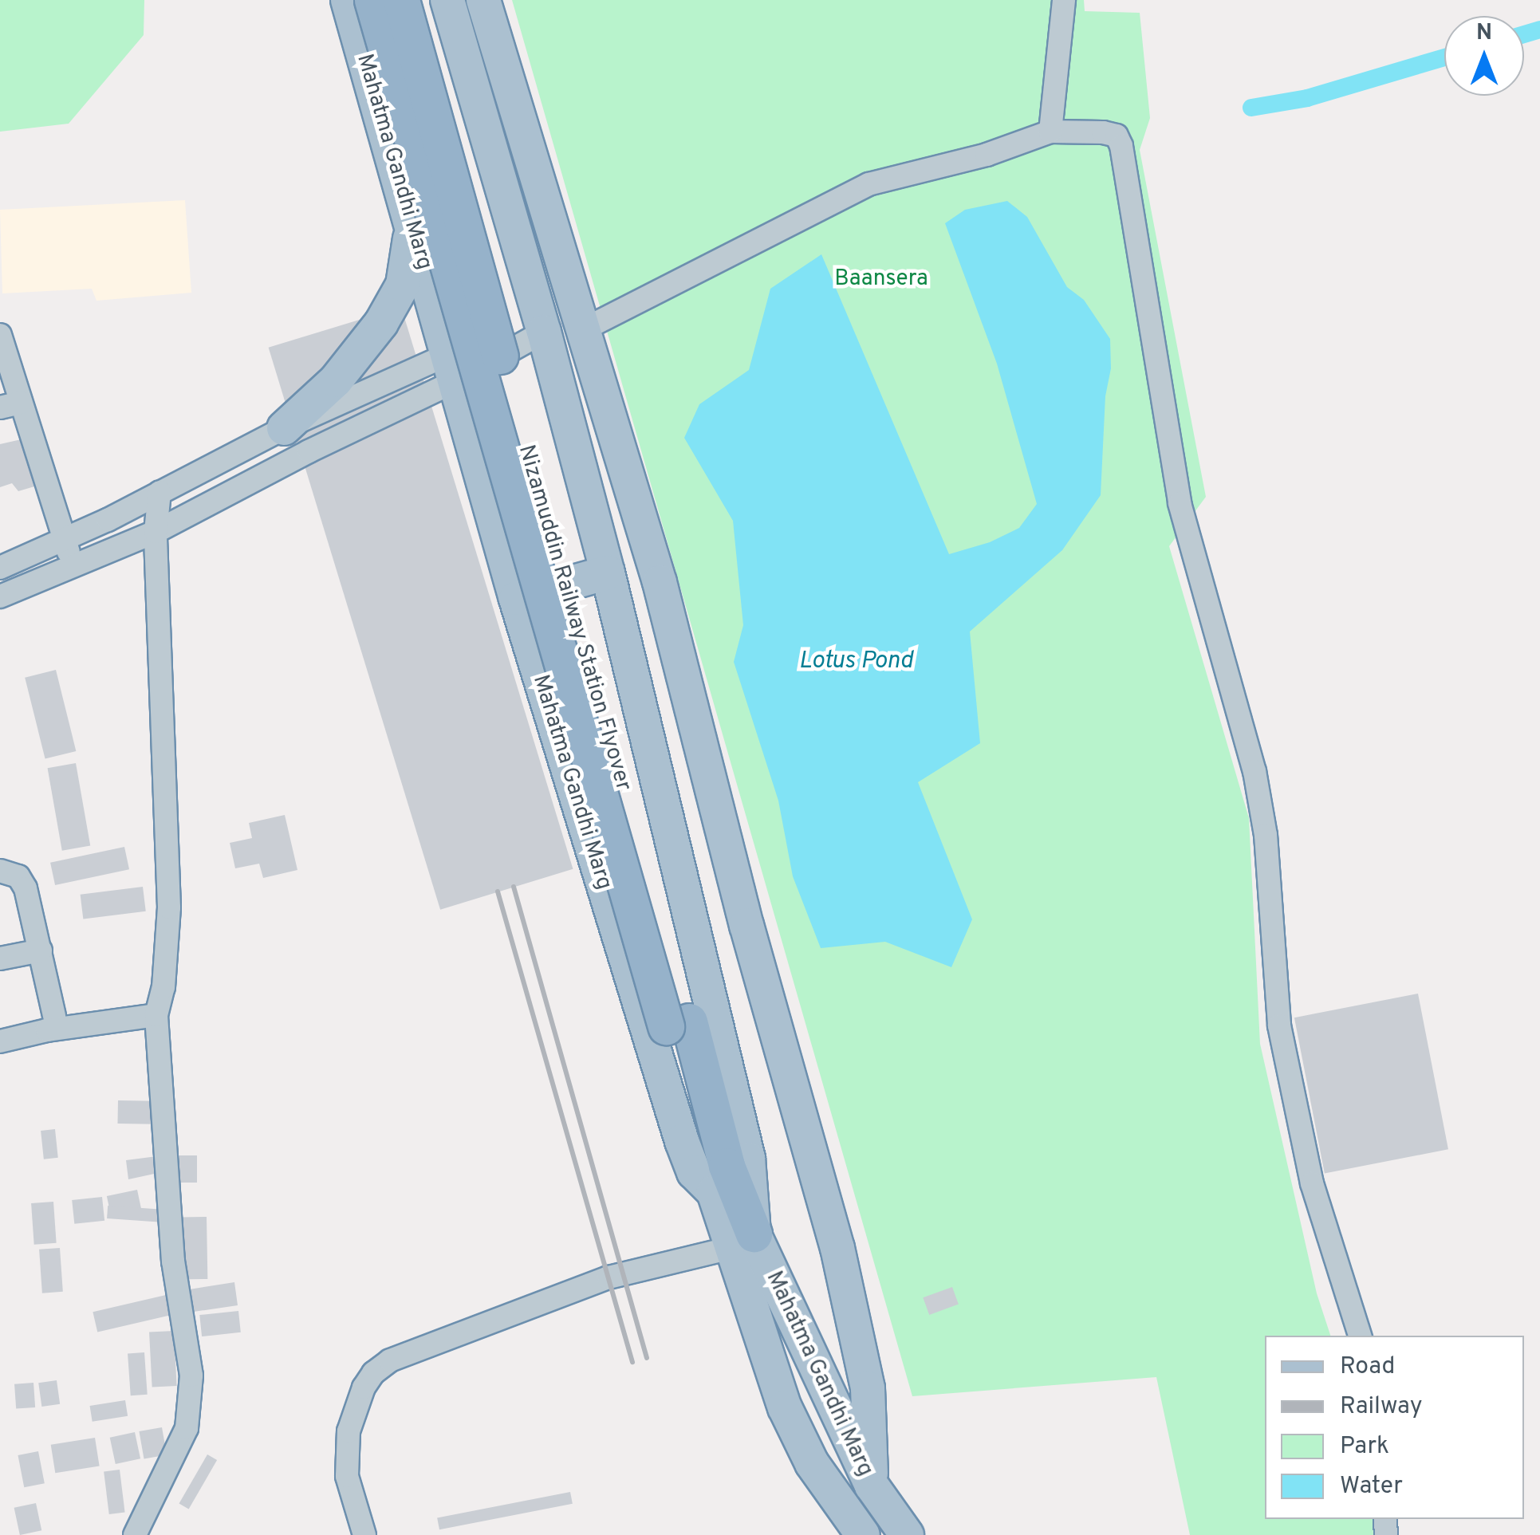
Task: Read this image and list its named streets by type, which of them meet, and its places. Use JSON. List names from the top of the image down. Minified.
{"streets":{"highway":["Nizamuddin Railway Station Flyover"],"main road":["Mahatma Gandhi Marg"]},"crossings":[["Mahatma Gandhi Marg","Nizamuddin Railway Station Flyover"]],"water":["Lotus Pond"],"parks":["Baansera"],"legend":["Road","Railway","Park","Water"],"north":"top"}
